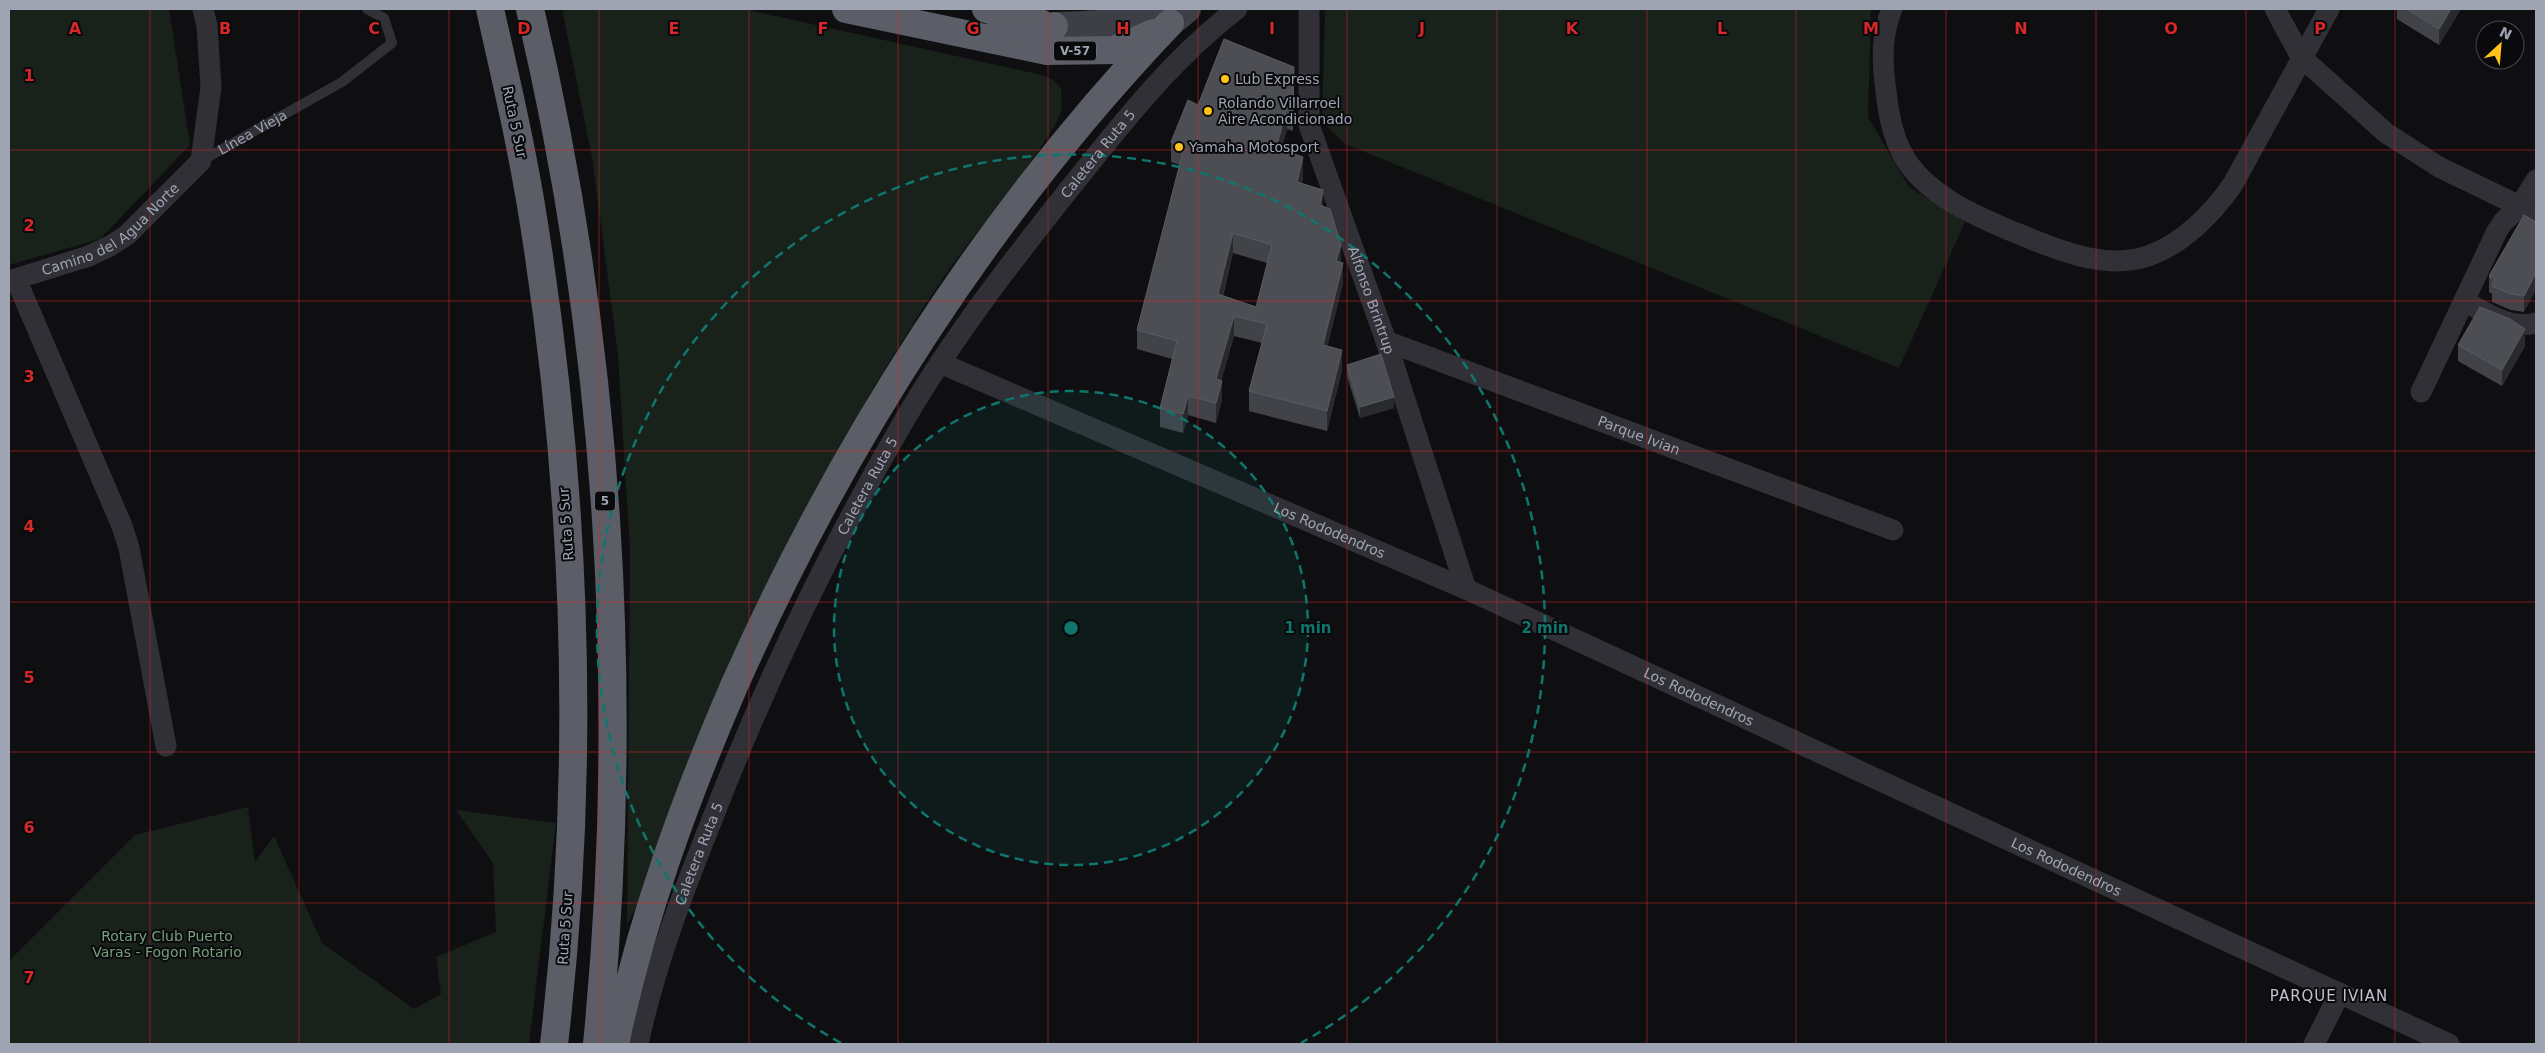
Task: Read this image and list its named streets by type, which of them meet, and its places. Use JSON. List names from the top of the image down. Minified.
{"streets":{"highway":["V-57","Ruta 5 Sur","5"],"street":["Línea Vieja","Caletera Ruta 5","Camino del Agua Norte","Alfonso Brintrup","Parque Ivian","Los Rododendros"]},"crossings":[["Línea Vieja","Camino del Agua Norte"],["Caletera Ruta 5","Los Rododendros"],["Alfonso Brintrup","Parque Ivian"],["Alfonso Brintrup","Los Rododendros"]],"districts":["PARQUE IVIAN"],"parks":["Rotary Club Puerto Varas - Fogon Rotario"],"places":["Lub Express","Rolando Villarroel Aire Acondicionado","Yamaha Motosport"],"north":"top right","grid":{"columns":["A","B","C","D","E","F","G","H","I","J","K","L","M","N","O","P"],"rows":["1","2","3","4","5","6","7"]},"rings":["1 min","2 min"]}
